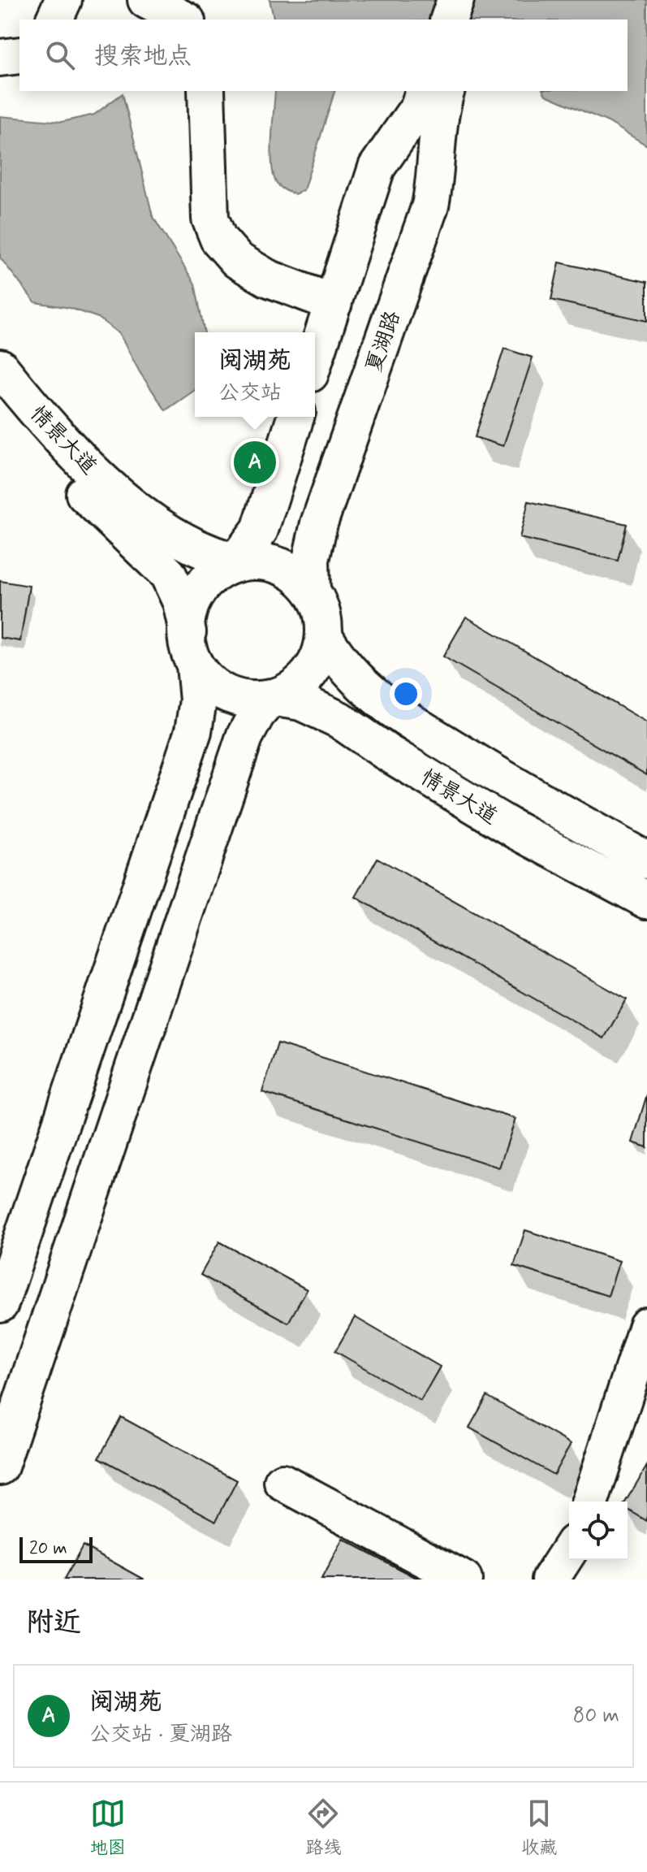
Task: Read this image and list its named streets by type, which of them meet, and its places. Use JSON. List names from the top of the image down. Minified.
{"streets":{"street":["夏湖路","情景大道"]},"crossings":[["夏湖路","情景大道"]],"scale_bar":"20 m","page":{"search":"搜索地点","popup":["阅湖苑","公交站"],"pins":"A","scale":"20 m","heading":"附近","list":[{"mark":"A","name":"阅湖苑","note":"公交站 · 夏湖路","value":"80 m"}],"nav":["地图","路线","收藏"]}}
